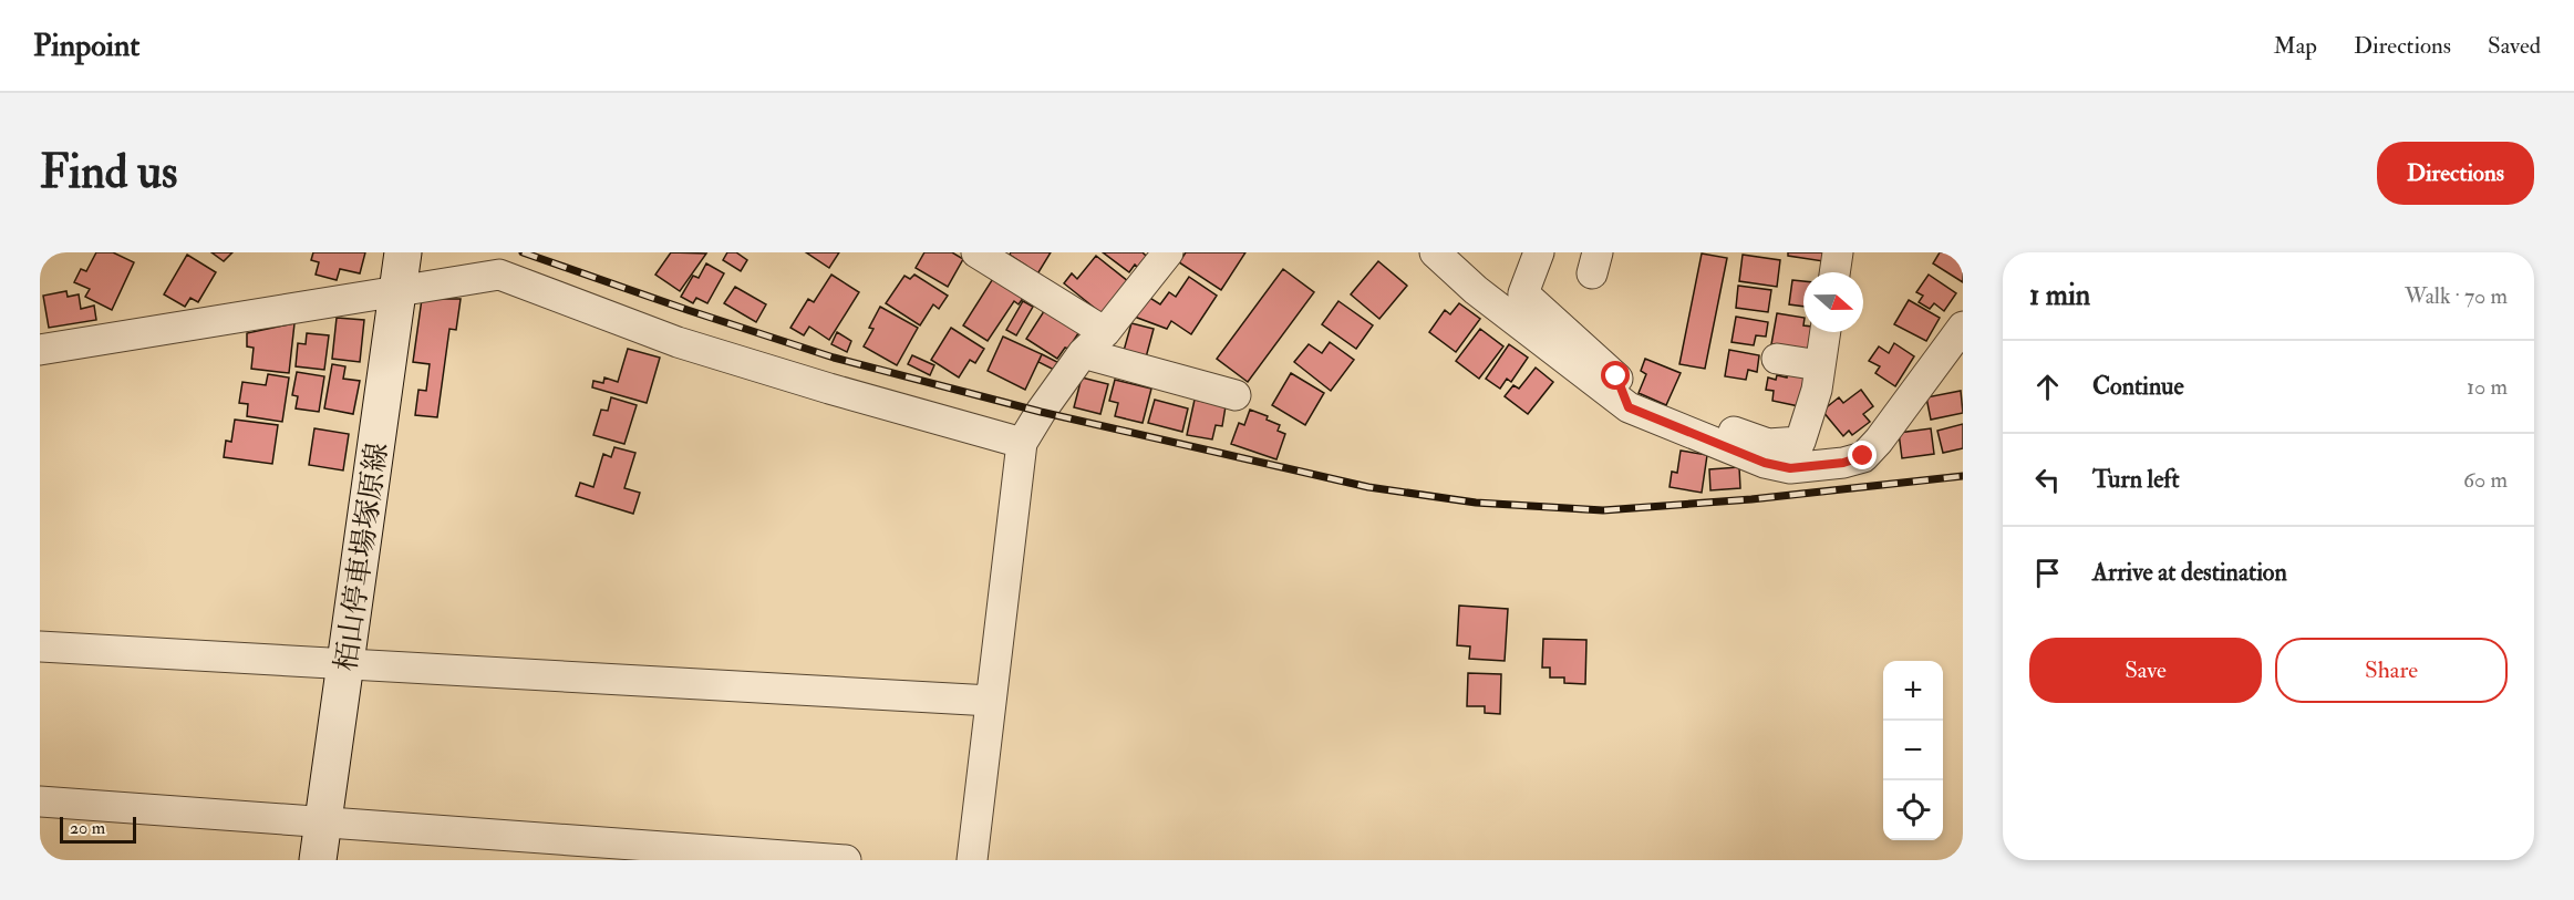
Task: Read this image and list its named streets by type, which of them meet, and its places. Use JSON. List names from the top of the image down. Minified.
{"streets":{"main road":["栢山停車場塚原線"]},"scale_bar":"20 m","north":"right","page":{"header":"Pinpoint","nav":["Map","Directions","Saved"],"buttons":["Directions",["Save","Share"]],"title":"Find us","heading":["1 min","Walk · 70 m"],"list":[["Continue","10 m"],["Turn left","60 m"],"Arrive at destination"],"map_buttons":["+","−"],"scale":"20 m"}}
